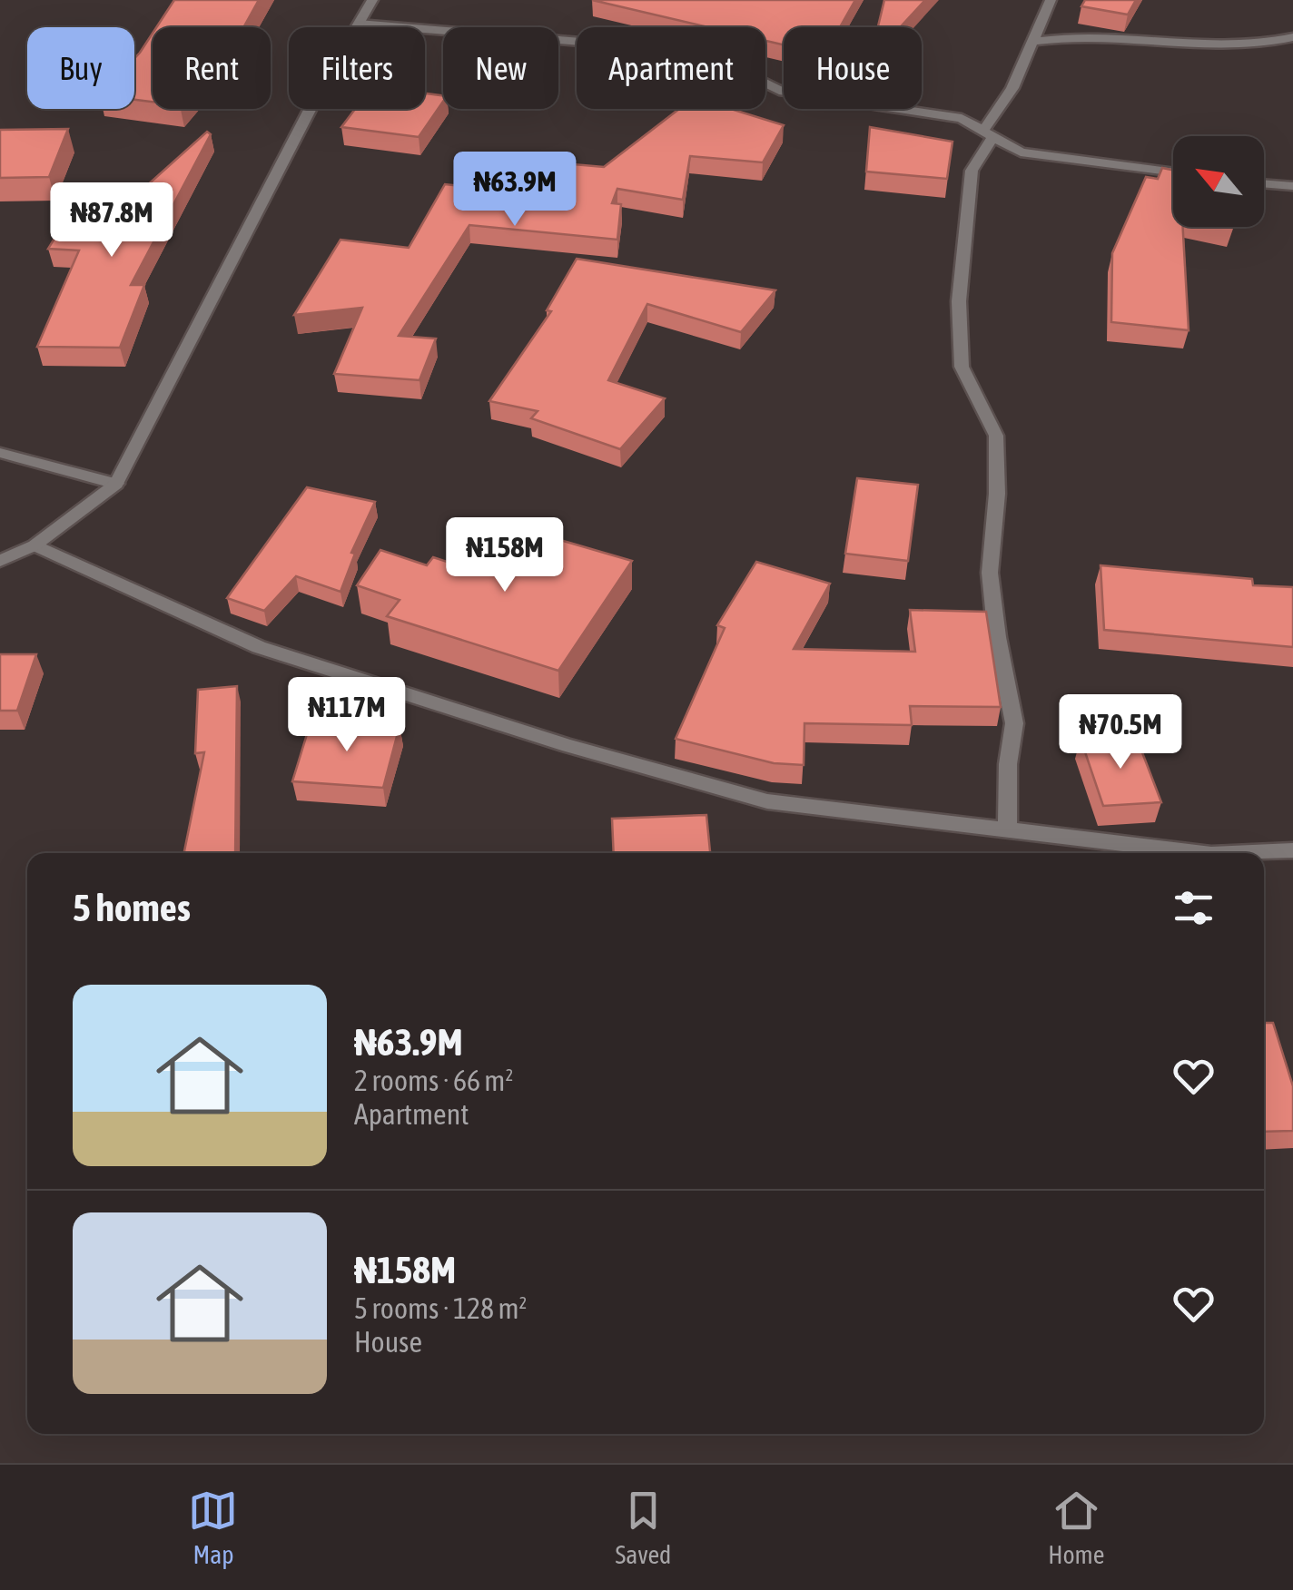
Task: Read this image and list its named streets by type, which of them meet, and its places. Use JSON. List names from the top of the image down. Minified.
{"north":"top left","page":{"chip":["Buy","Rent","Filters","New","Apartment","House"],"price":["₦63.9M","₦87.8M","₦158M","₦117M","₦70.5M"],"heading":"5 homes","list":[{"name":"₦63.9M","note":"2 rooms · 66 m² · Apartment"},{"name":"₦158M","note":"5 rooms · 128 m² · House"}],"tabs":["Map","Saved","Home"]}}
